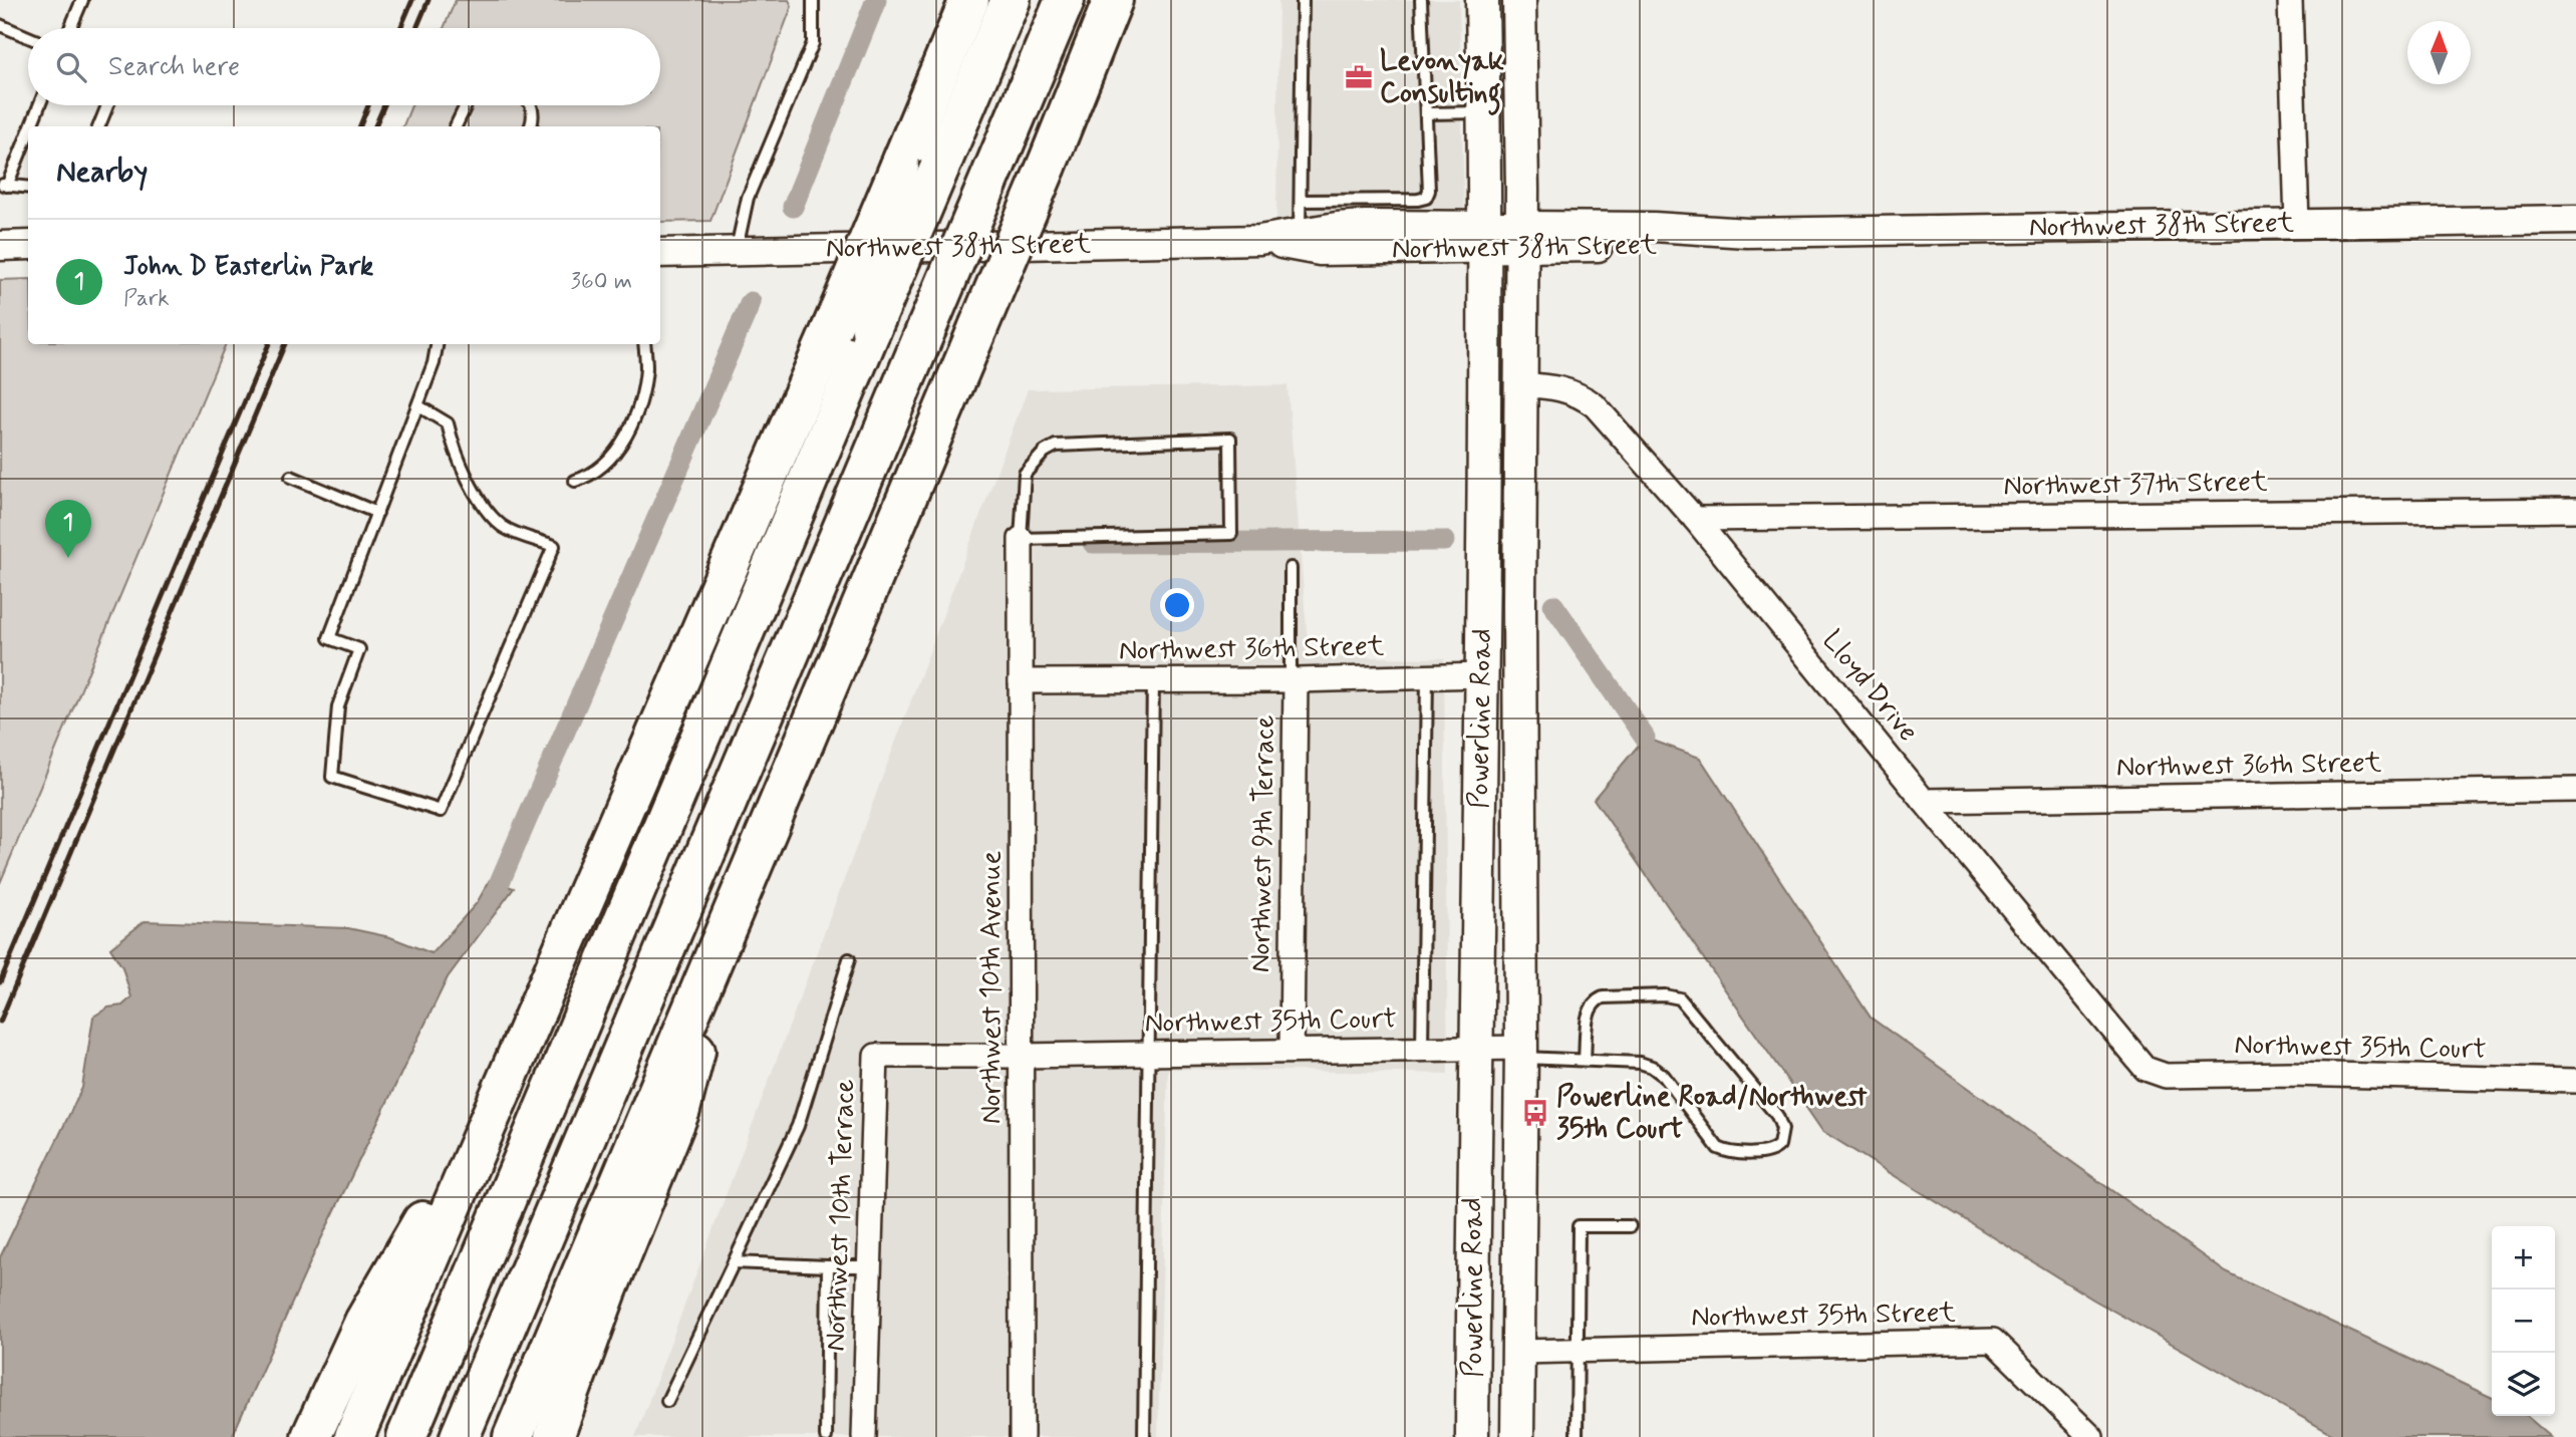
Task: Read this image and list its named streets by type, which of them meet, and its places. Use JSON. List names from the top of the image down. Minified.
{"streets":{"main road":["Powerline Road"],"street":["Northwest 38th Street","Northwest 37th Street","Northwest 36th Street","Lloyd Drive","Northwest 9th Terrace","Northwest 10th Avenue","Northwest 35th Court","Northwest 10th Terrace","Northwest 35th Street"]},"crossings":[["Northwest 38th Street","Powerline Road"],["Northwest 37th Street","Lloyd Drive"],["Northwest 36th Street","Lloyd Drive"],["Northwest 36th Street","Powerline Road"],["Northwest 36th Street","Northwest 9th Terrace"],["Northwest 36th Street","Northwest 10th Avenue"],["Lloyd Drive","Powerline Road"],["Lloyd Drive","Northwest 35th Court"],["Powerline Road","Northwest 35th Court"],["Powerline Road","Northwest 35th Street"],["Northwest 9th Terrace","Northwest 35th Court"],["Northwest 10th Avenue","Northwest 35th Court"],["Northwest 10th Avenue","Northwest 10th Terrace"],["Northwest 35th Court","Northwest 10th Terrace"]],"places":{"office":["Levonyak Consulting"],"bus stop":["Powerline Road/Northwest 35th Court"]},"north":"top","page":{"search":"Search here","heading":"Nearby","list":[{"mark":"1","name":"John D Easterlin Park","note":"Park","value":"360 m"}],"pins":"1","map_buttons":["+","−"]}}
